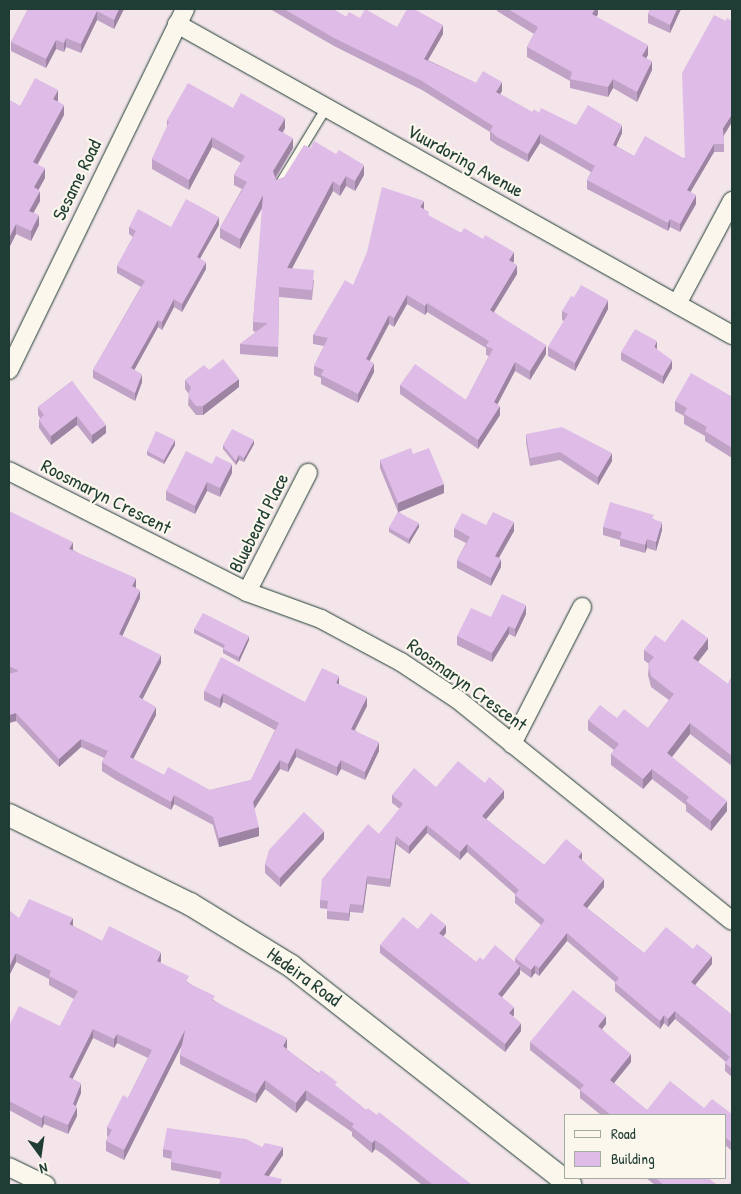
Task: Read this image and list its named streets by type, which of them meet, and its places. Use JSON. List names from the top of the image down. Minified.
{"streets":{"street":["Vuurdoring Avenue","Sesame Road","Roosmaryn Crescent","Bluebeard Place","Hedeira Road"]},"crossings":[["Vuurdoring Avenue","Sesame Road"],["Roosmaryn Crescent","Bluebeard Place"]],"legend":["Road","Building"],"north":"bottom"}
